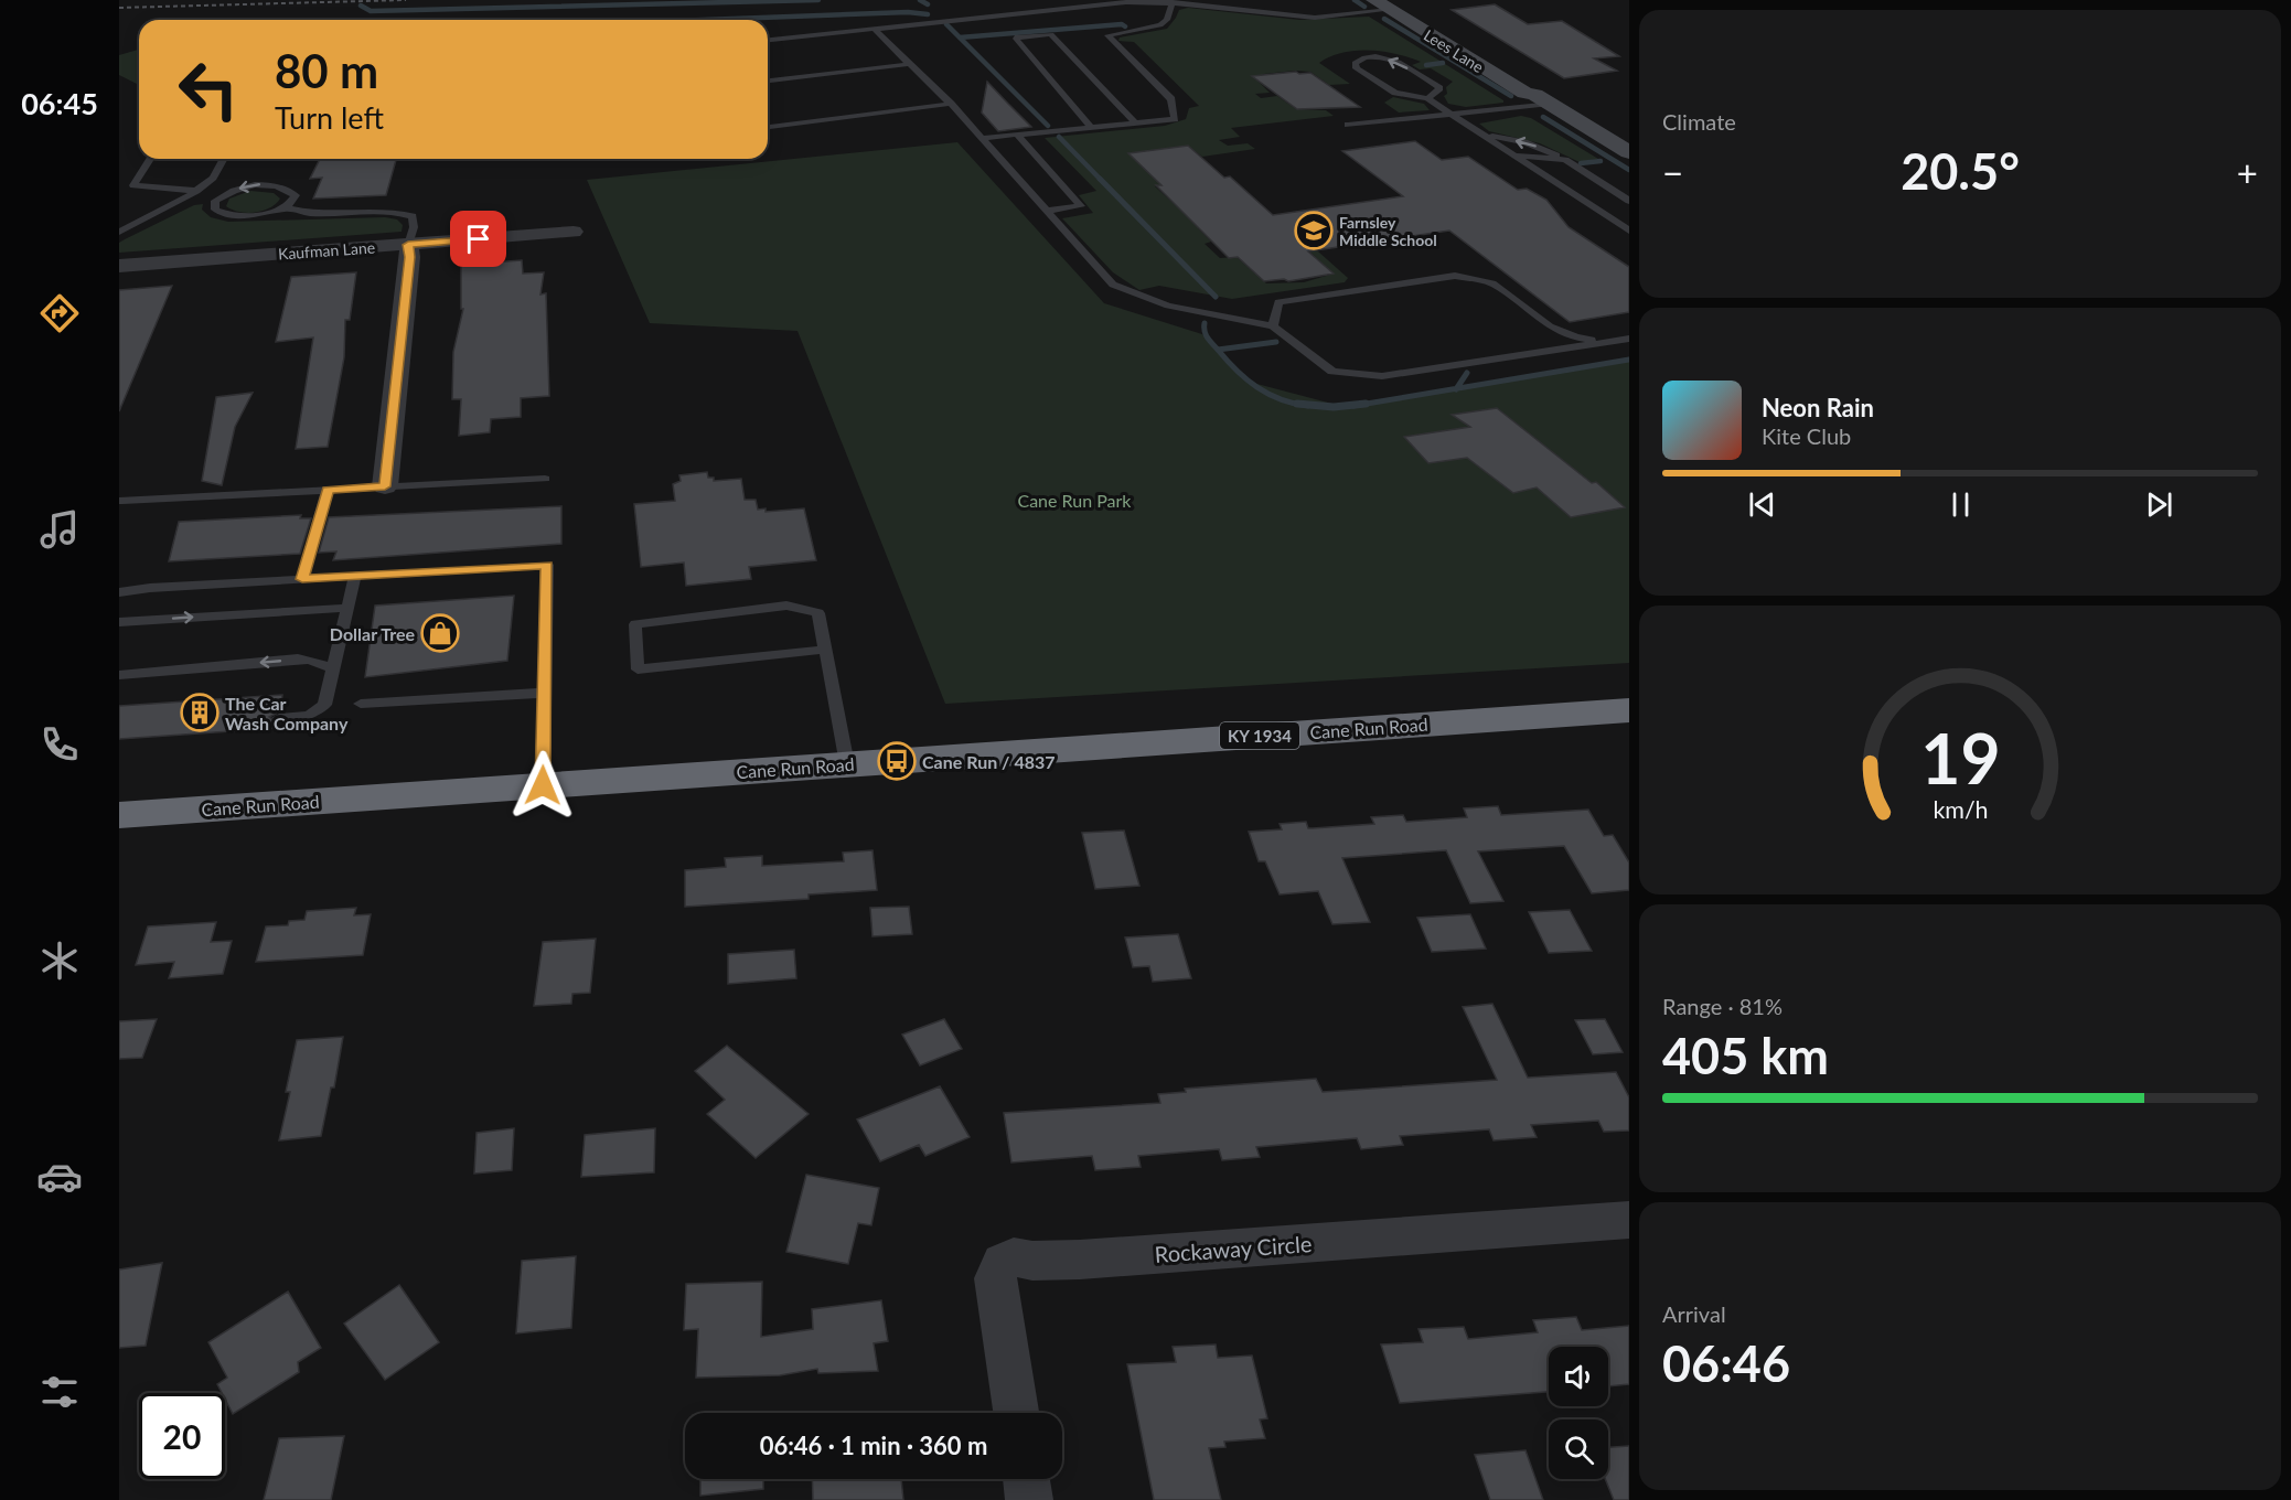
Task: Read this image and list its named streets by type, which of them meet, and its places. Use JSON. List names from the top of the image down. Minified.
{"streets":{"highway":["Cane Run Road","KY 1934"],"street":["Lees Lane","Kaufman Lane","Rockaway Circle"]},"parks":["Cane Run Park"],"places":{"school or university":["Farnsley Middle School"],"shop":["Dollar Tree"],"building":["The Car Wash Company"],"bus stop":["Cane Run / 4837"]},"page":{"tabs":"06:45","tile":["Climate",["Range · 81%","405 km"],["Arrival","06:46"]],"turn":["80 m","Turn left"],"heat":["−","20.5°","+"],"song":["Neon Rain","Kite Club"],"limit":"20","trip":"06:46 · 1 min · 360 m","gauge":["19","km/h"]}}
